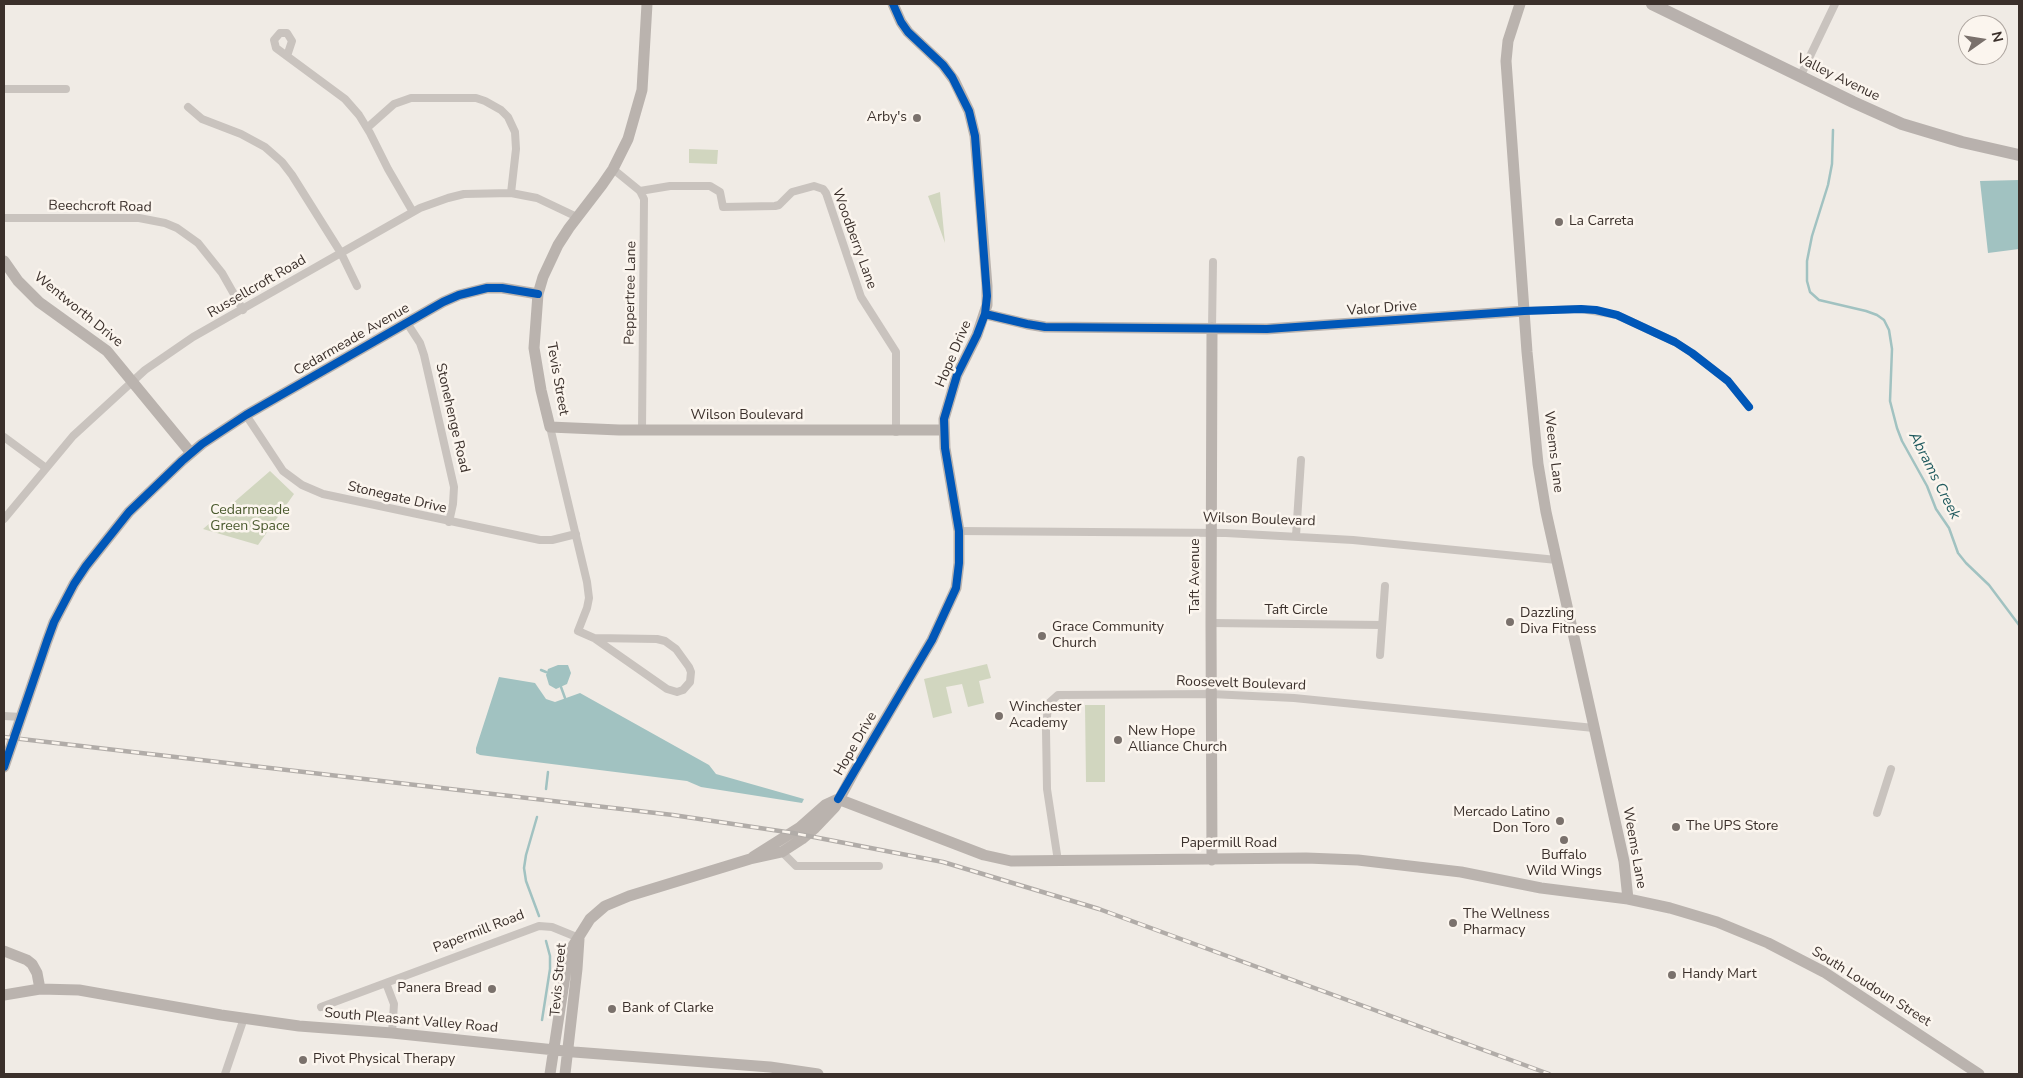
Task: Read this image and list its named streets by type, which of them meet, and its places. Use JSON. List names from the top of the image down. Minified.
{"streets":{"main road":["Valley Avenue"],"street":["Beechcroft Road","Woodberry Lane","Russellcroft Road","Peppertree Lane","Valor Drive","Wentworth Drive","Cedarmeade Avenue","Hope Drive","Tevis Street","Wilson Boulevard","Stonehenge Road","Weems Lane","Stonegate Drive","Taft Avenue","Taft Circle","Roosevelt Boulevard","Papermill Road","South Loudoun Street","South Pleasant Valley Road"]},"crossings":[["Beechcroft Road","Russellcroft Road"],["Woodberry Lane","Peppertree Lane"],["Woodberry Lane","Wilson Boulevard"],["Russellcroft Road","Wentworth Drive"],["Russellcroft Road","Tevis Street"],["Peppertree Lane","Wilson Boulevard"],["Valor Drive","Hope Drive"],["Valor Drive","Weems Lane"],["Valor Drive","Taft Avenue"],["Wentworth Drive","Cedarmeade Avenue"],["Cedarmeade Avenue","Tevis Street"],["Cedarmeade Avenue","Stonehenge Road"],["Cedarmeade Avenue","Stonegate Drive"],["Hope Drive","Wilson Boulevard"],["Hope Drive","Papermill Road"],["Tevis Street","Wilson Boulevard"],["Tevis Street","Stonegate Drive"],["Tevis Street","Papermill Road"],["Tevis Street","South Pleasant Valley Road"],["Wilson Boulevard","Weems Lane"],["Wilson Boulevard","Taft Avenue"],["Stonehenge Road","Stonegate Drive"],["Weems Lane","Roosevelt Boulevard"],["Weems Lane","Papermill Road"],["Weems Lane","South Loudoun Street"],["Taft Avenue","Taft Circle"],["Taft Avenue","Roosevelt Boulevard"],["Taft Avenue","Papermill Road"],["Roosevelt Boulevard","Papermill Road"],["Papermill Road","South Loudoun Street"]],"water":["Abrams Creek"],"parks":["Cedarmeade Green Space"],"places":["Arby's","La Carreta","Dazzling Diva Fitness","Grace Community Church","Winchester Academy","New Hope Alliance Church","Mercado Latino Don Toro","The UPS Store","Buffalo Wild Wings","The Wellness Pharmacy","Handy Mart","Panera Bread","Bank of Clarke","Pivot Physical Therapy"],"north":"right"}
